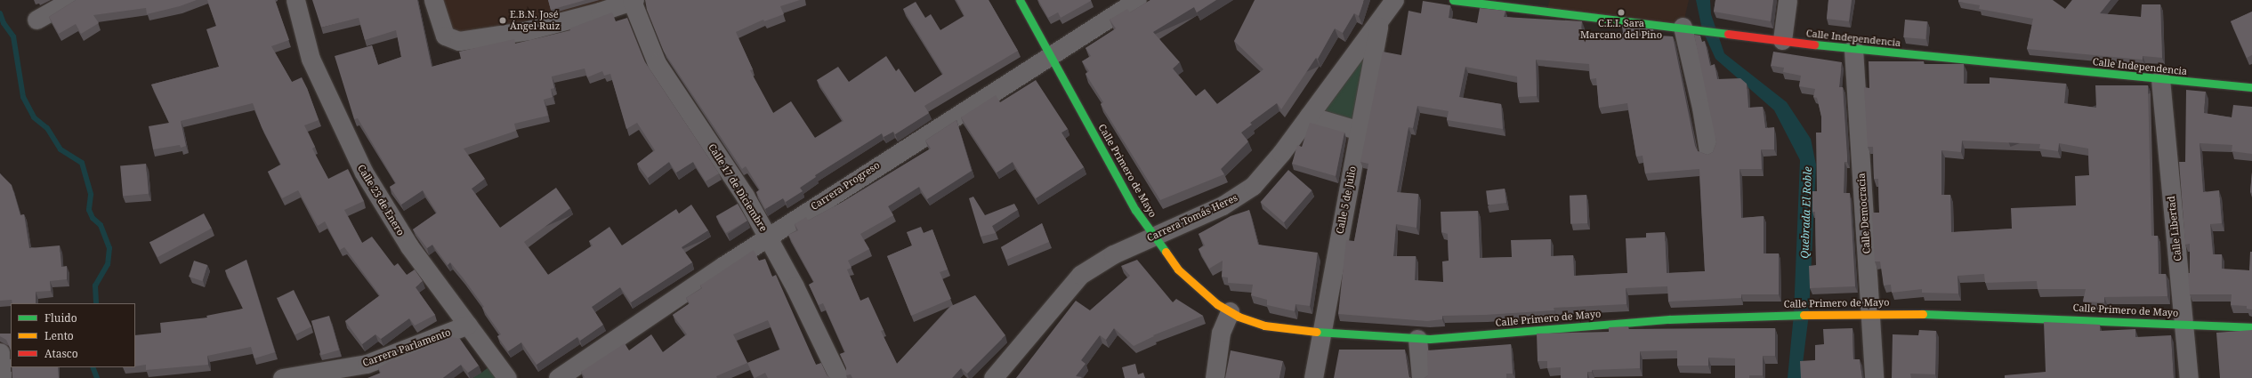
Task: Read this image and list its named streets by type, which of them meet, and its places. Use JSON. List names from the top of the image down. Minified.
{"streets":{"street":["Calle Independencia","Calle Primero de Mayo","Carrera Progreso","Calle 17 de Diciembre","Calle 23 de Enero","Calle 5 de Julio","Calle Democracia","Carrera Tomás Heres","Calle Libertad","Carrera Parlamento"]},"crossings":[["Calle Independencia","Calle Democracia"],["Calle Independencia","Calle Libertad"],["Calle Primero de Mayo","Carrera Progreso"],["Calle Primero de Mayo","Calle 5 de Julio"],["Calle Primero de Mayo","Calle Democracia"],["Calle Primero de Mayo","Carrera Tomás Heres"],["Calle Primero de Mayo","Calle Libertad"],["Carrera Progreso","Calle 17 de Diciembre"],["Calle 23 de Enero","Carrera Parlamento"],["Calle 5 de Julio","Carrera Tomás Heres"]],"water":["Quebrada El Roble"],"places":["C.E.I. Sara Marcano del Pino","E.B.N. José Ángel Ruiz"],"legend":["Fluido","Lento","Atasco"]}
